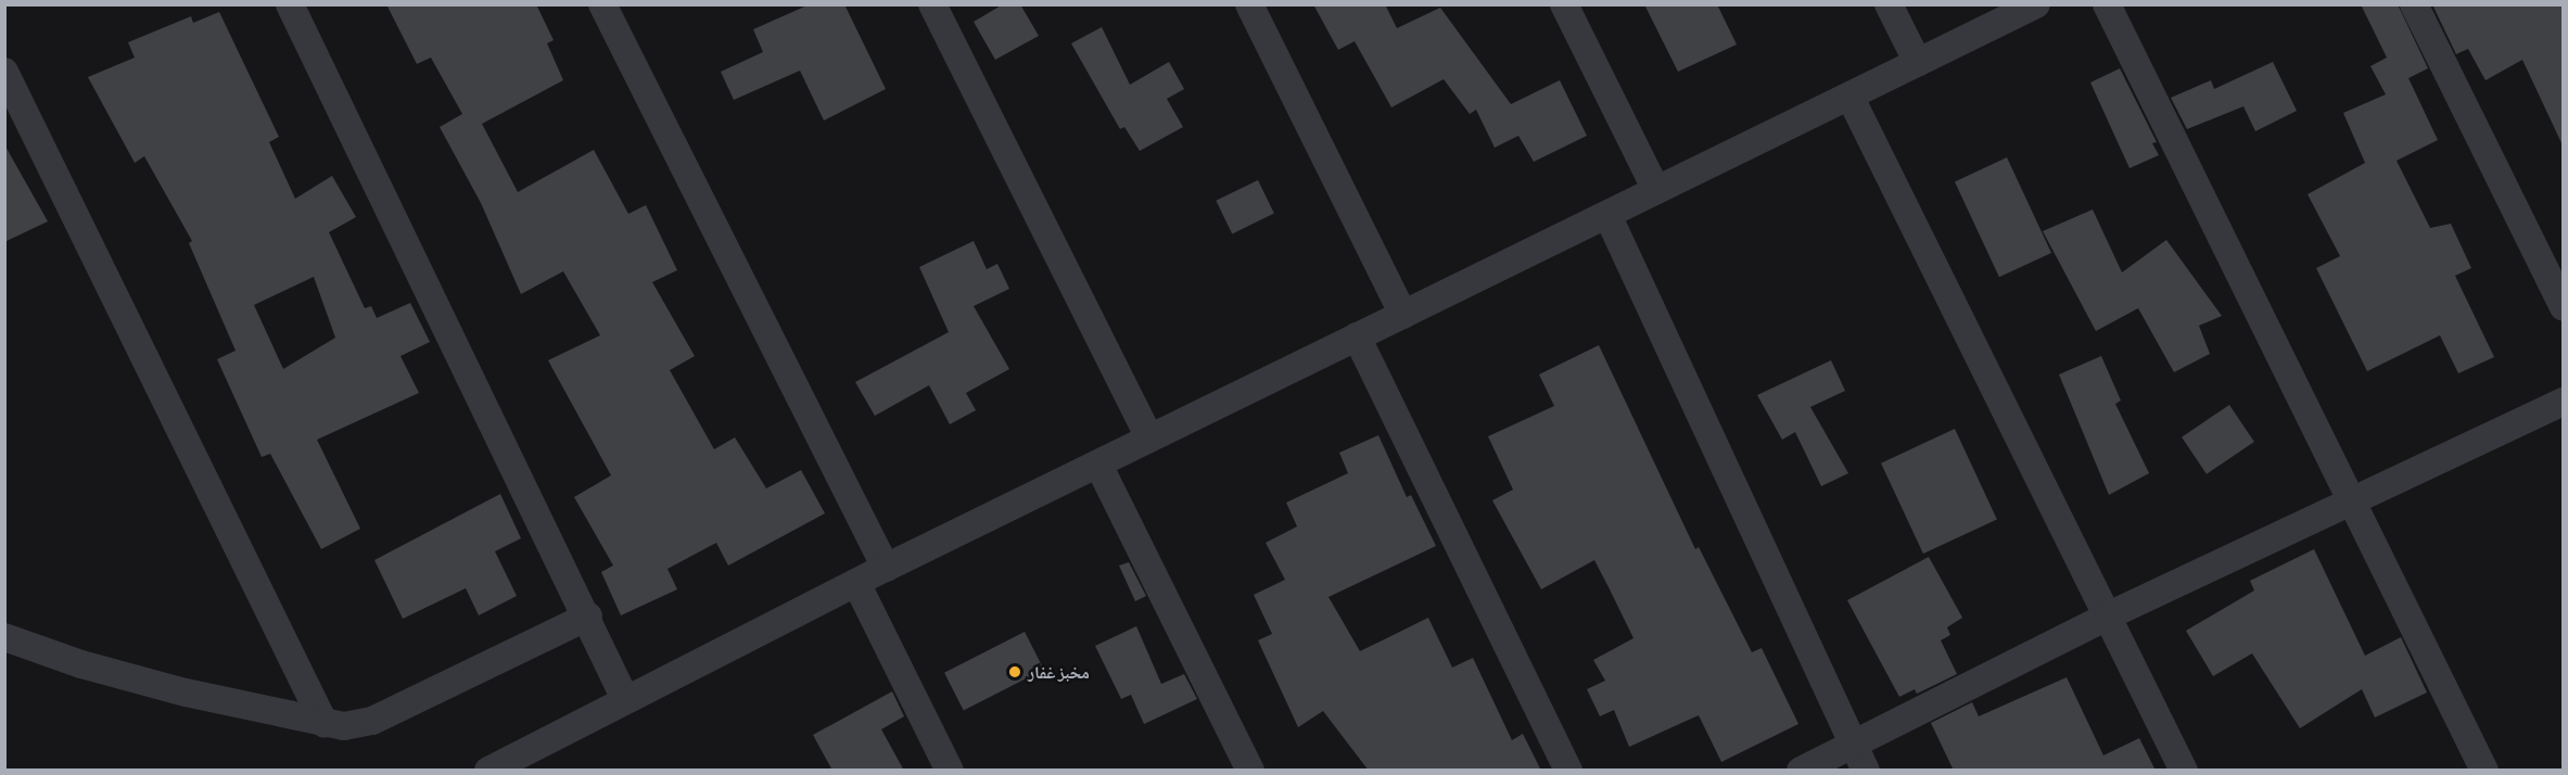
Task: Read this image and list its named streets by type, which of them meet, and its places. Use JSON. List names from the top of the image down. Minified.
{"places":["مخبز غفار"]}
